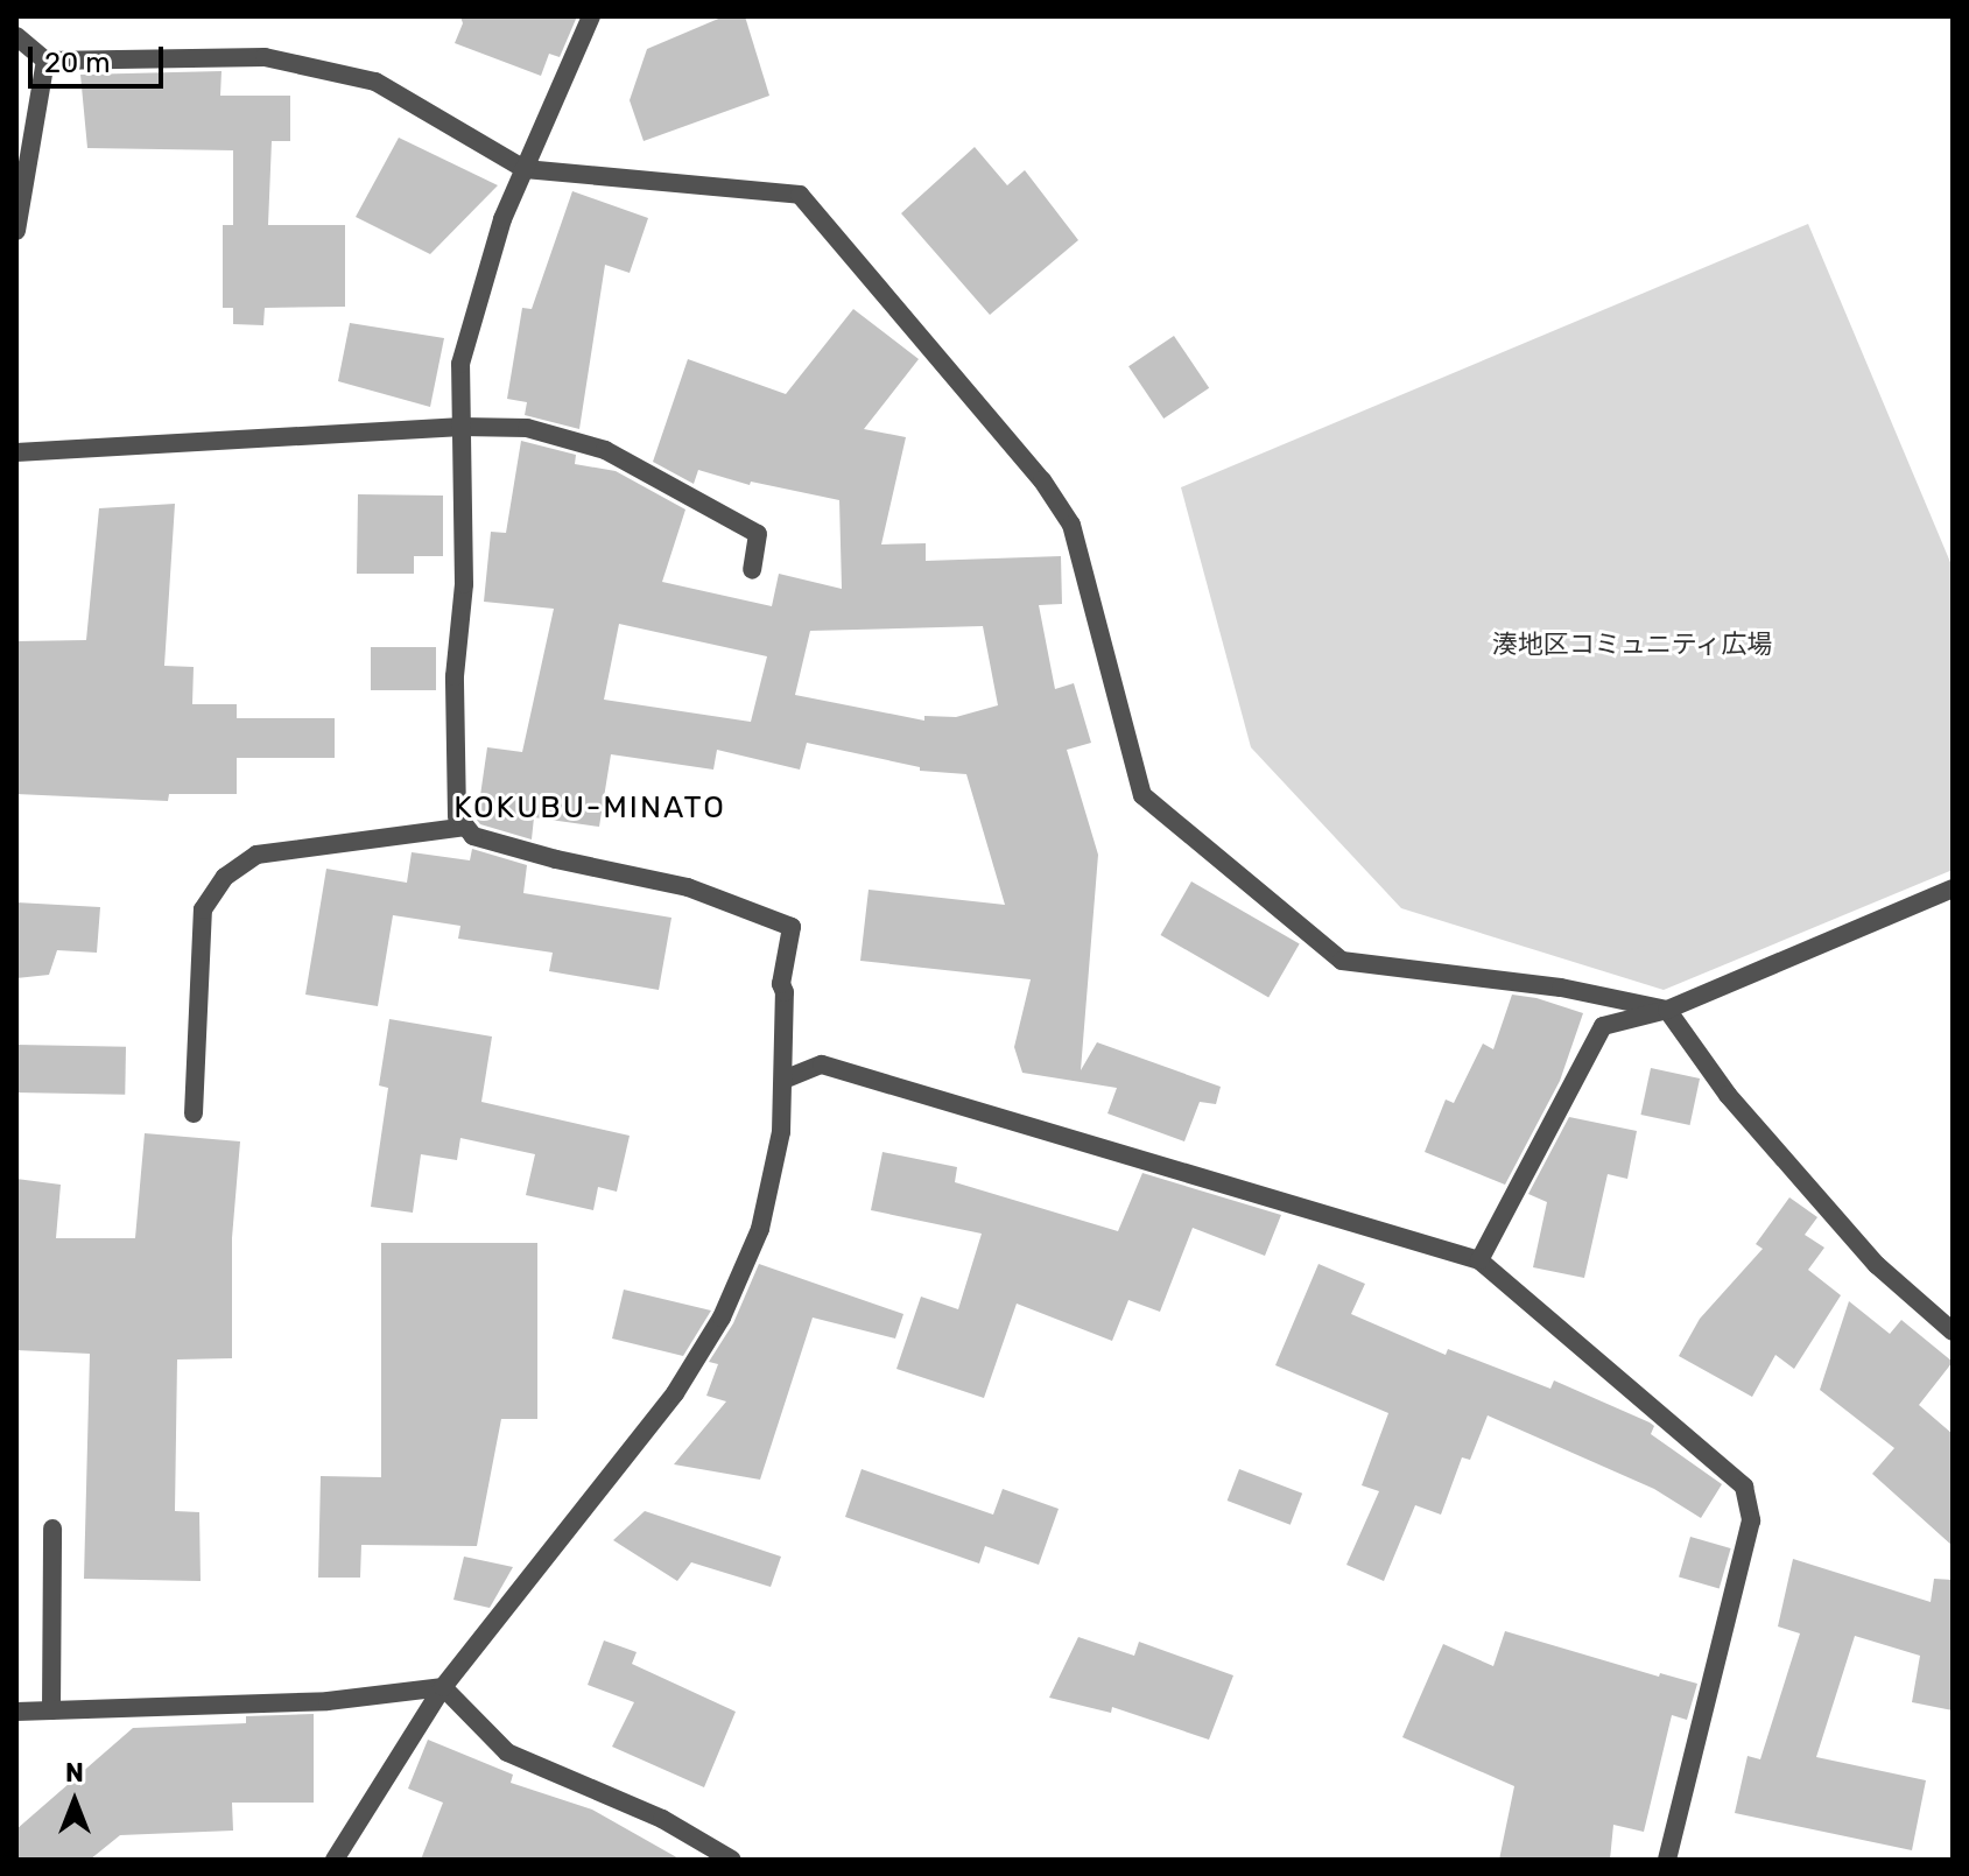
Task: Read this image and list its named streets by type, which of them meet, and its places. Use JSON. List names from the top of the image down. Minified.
{"districts":["KOKUBU-MINATO"],"parks":["湊地区コミュニティ広場"],"scale_bar":"20 m","north":"top"}
